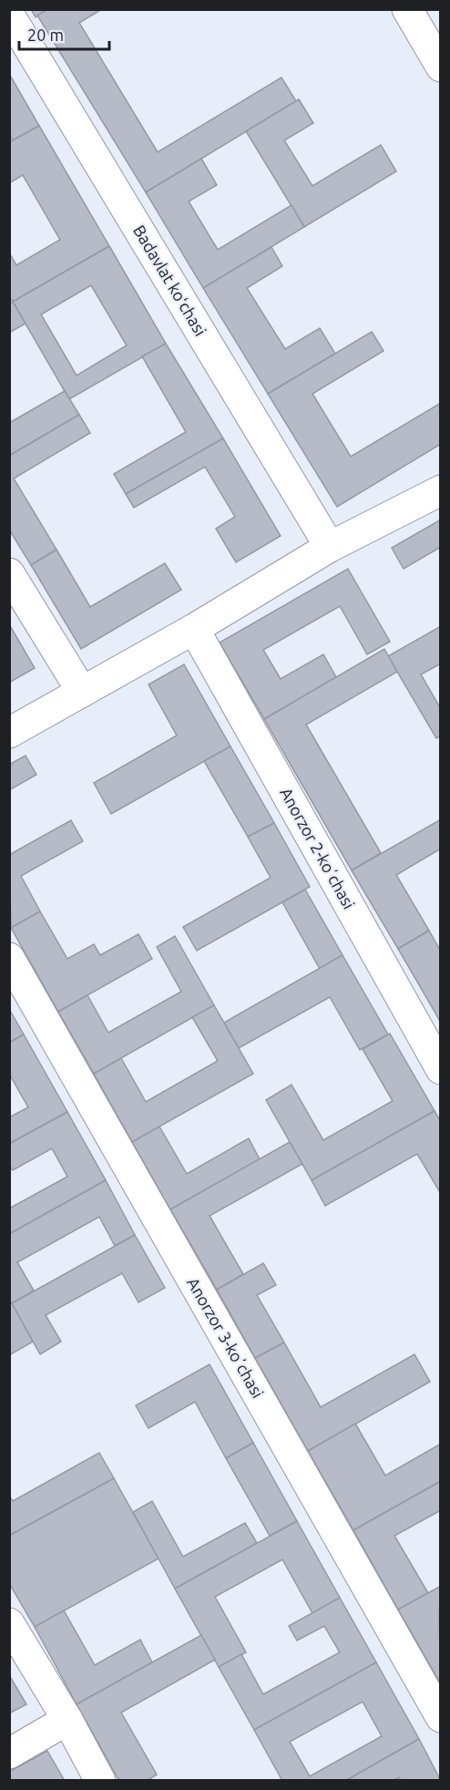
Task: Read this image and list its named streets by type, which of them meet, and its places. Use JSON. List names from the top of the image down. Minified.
{"streets":{"street":["Badavlat koʻchasi","Аnorzor 2-koʼchasi","Аnorzor 3-koʼchasi"]},"scale_bar":"20 m"}
